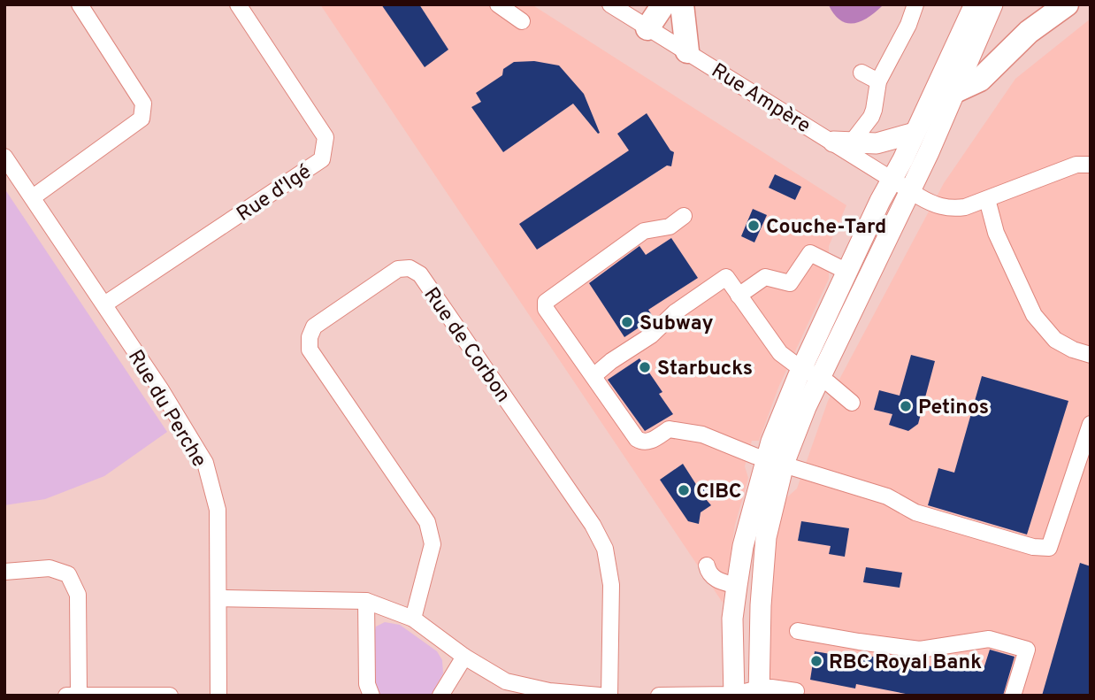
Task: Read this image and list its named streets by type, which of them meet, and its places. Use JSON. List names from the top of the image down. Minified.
{"streets":{"street":["Rue Ampère","Rue d'Igé","Rue de Corbon","Rue du Perche"]},"crossings":[["Rue d'Igé","Rue du Perche"]],"places":["Couche-Tard","Subway","Starbucks","Petinos","CIBC","RBC Royal Bank"]}
